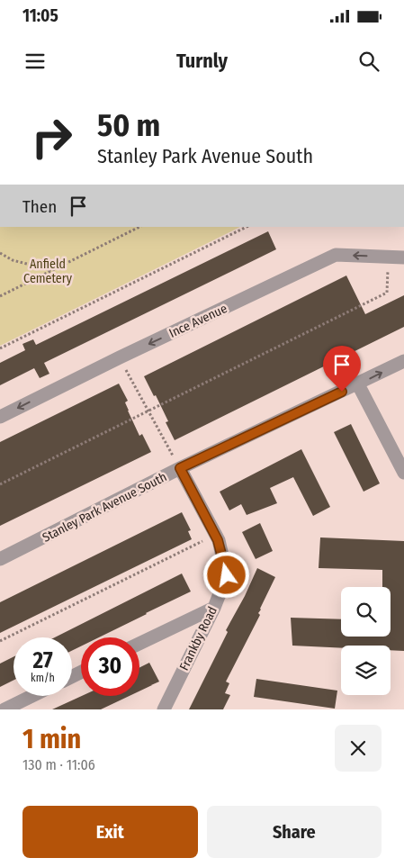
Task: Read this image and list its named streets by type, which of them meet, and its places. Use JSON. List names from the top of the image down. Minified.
{"streets":{"street":["Ince Avenue","Stanley Park Avenue South","Frankby Road"]},"crossings":[["Stanley Park Avenue South","Frankby Road"]],"one_way":["Ince Avenue"],"parks":["Anfield Cemetery"],"page":{"status":"11:05","header":"Turnly","turn":["50 m","Stanley Park Avenue South"],"then":"Then","speed":"27 km/h","limit":"30","heading":["1 min","130 m · 11:06"],"buttons":["Exit","Share"]}}
